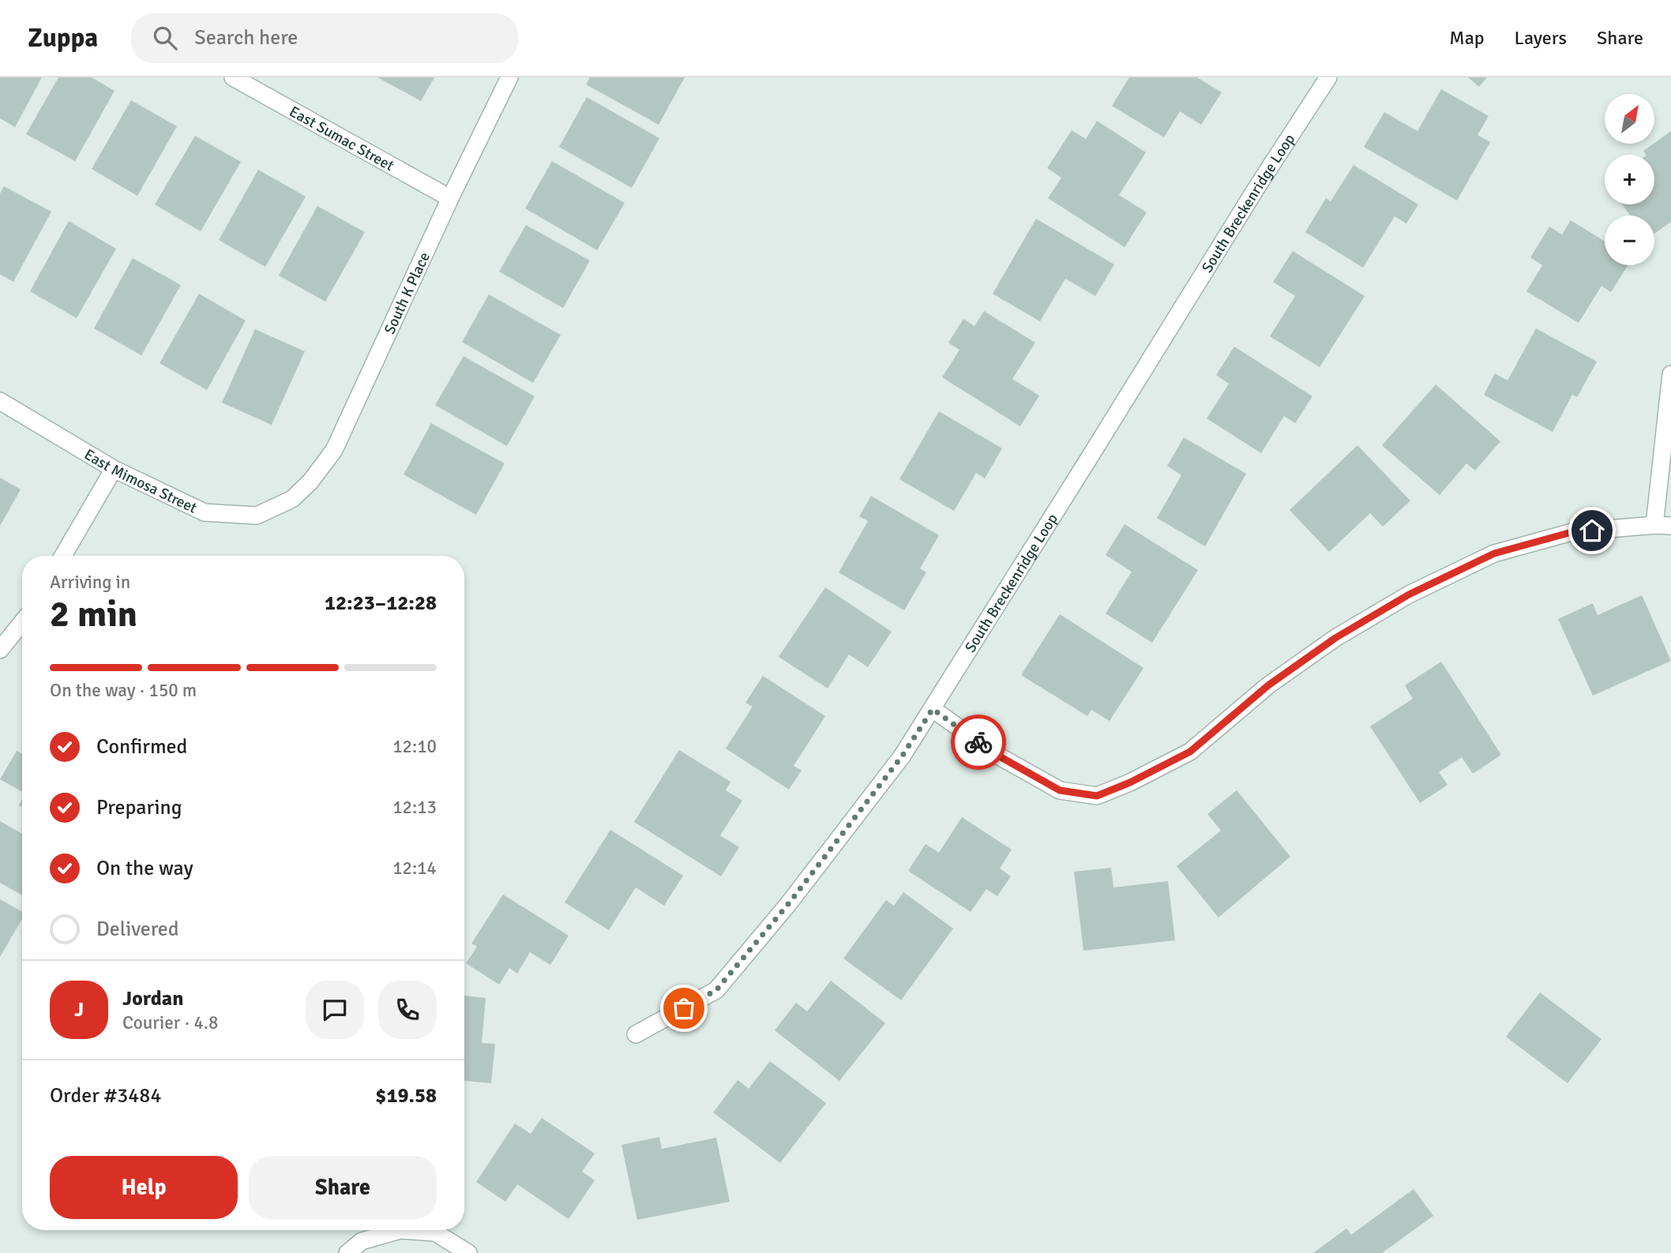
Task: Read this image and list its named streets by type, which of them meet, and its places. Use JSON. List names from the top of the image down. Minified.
{"streets":{"street":["East Sumac Street","South Breckenridge Loop","South K Place","East Mimosa Street"]},"crossings":[["East Sumac Street","South K Place"],["South K Place","East Mimosa Street"]],"north":"top right","page":{"header":"Zuppa","search":"Search here","nav":["Map","Layers","Share"],"map_buttons":["+","−"],"heading":["2 min","Arriving in","12:23–12:28"],"panel":["Jordan","Courier · 4.8","Order #3484","$19.58"],"bar":"On the way · 150 m","list":[["Confirmed","12:10"],["Preparing","12:13"],["On the way","12:14"],"Delivered"],"round":"J","buttons":["Help","Share"]}}
